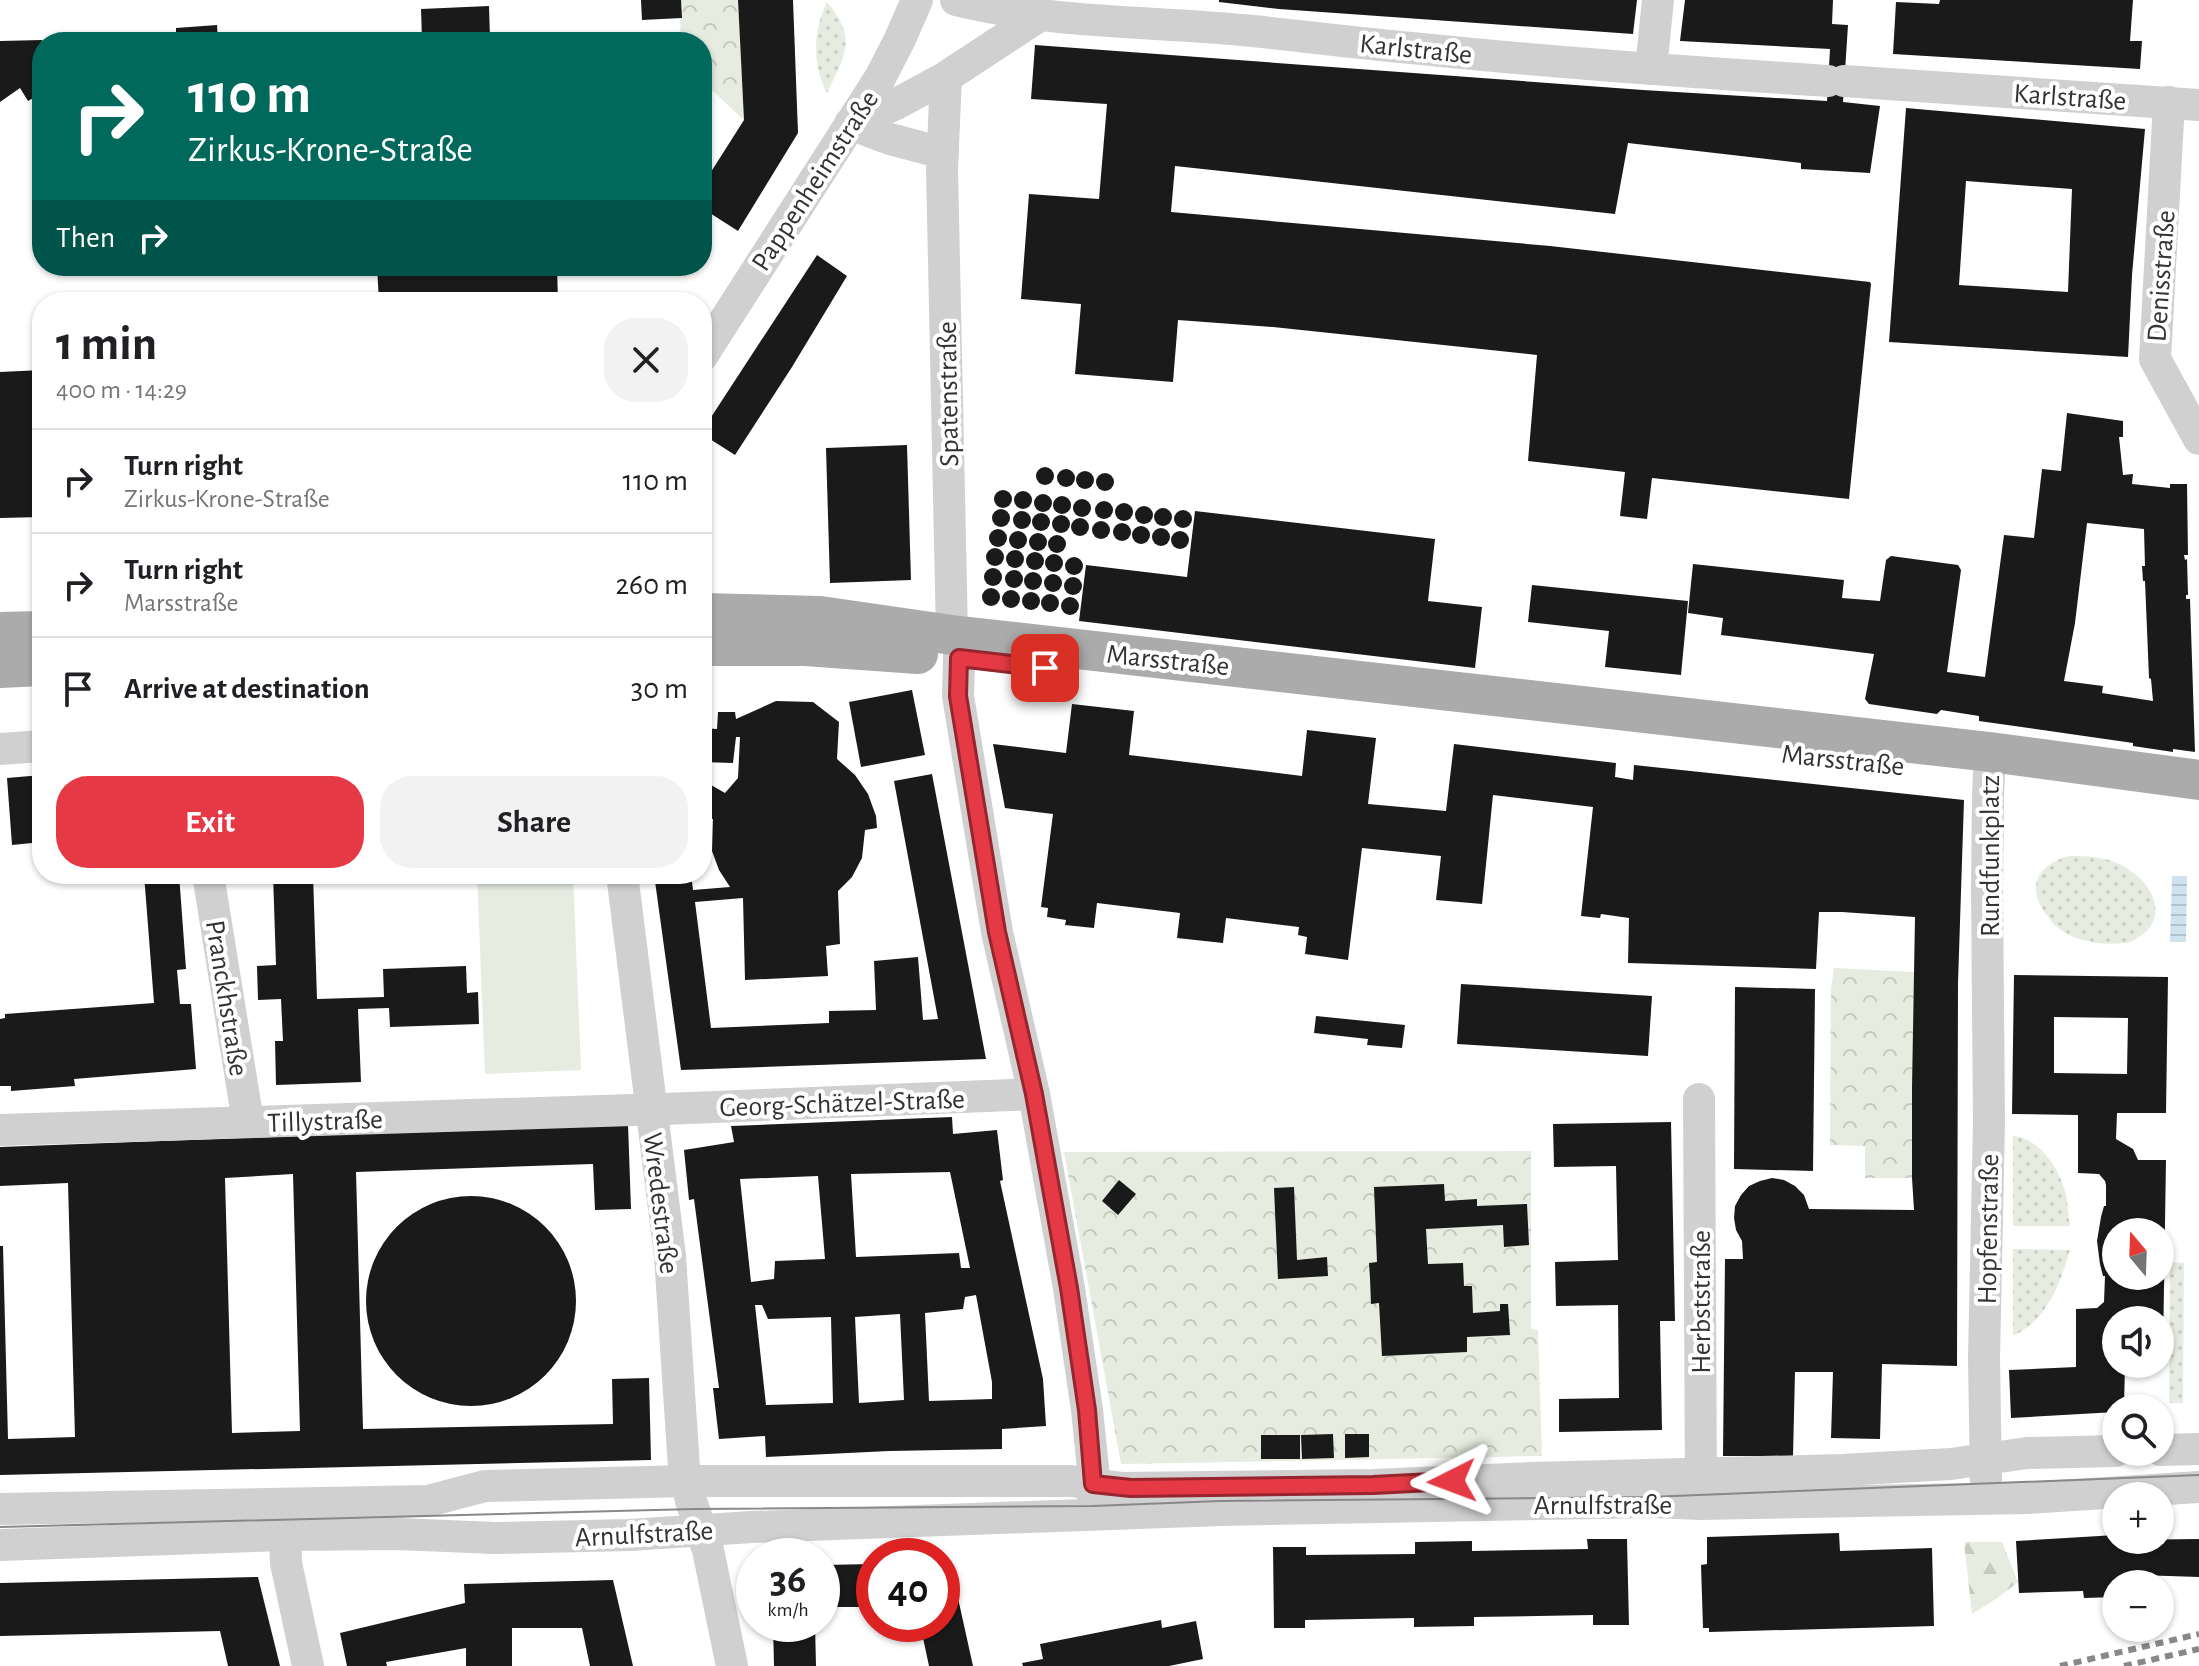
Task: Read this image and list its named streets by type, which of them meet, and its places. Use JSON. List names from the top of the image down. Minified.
{"streets":{"main road":["Marsstraße"],"street":["Karlstraße","Pappenheimstraße","Denisstraße","Spatenstraße","Rundfunkplatz","Pranckhstraße","Georg-Schätzel-Straße","Tillystraße","Wredestraße","Hopfenstraße","Herbststraße","Arnulfstraße"]},"crossings":[["Karlstraße","Denisstraße"],["Spatenstraße","Marsstraße"],["Spatenstraße","Georg-Schätzel-Straße"],["Spatenstraße","Arnulfstraße"],["Marsstraße","Rundfunkplatz"],["Rundfunkplatz","Hopfenstraße"],["Pranckhstraße","Tillystraße"],["Georg-Schätzel-Straße","Tillystraße"],["Georg-Schätzel-Straße","Wredestraße"],["Tillystraße","Wredestraße"],["Wredestraße","Arnulfstraße"],["Hopfenstraße","Arnulfstraße"],["Herbststraße","Arnulfstraße"]],"north":"top","page":{"turn":["110 m","Zirkus-Krone-Straße"],"then":"Then","heading":["1 min","400 m · 14:29"],"list":[{"name":"Turn right","note":"Zirkus-Krone-Straße","value":"110 m"},{"name":"Turn right","note":"Marsstraße","value":"260 m"},{"name":"Arrive at destination","value":"30 m"}],"buttons":["Exit","Share"],"map_buttons":["+","−"],"speed":"36 km/h","limit":"40"}}
